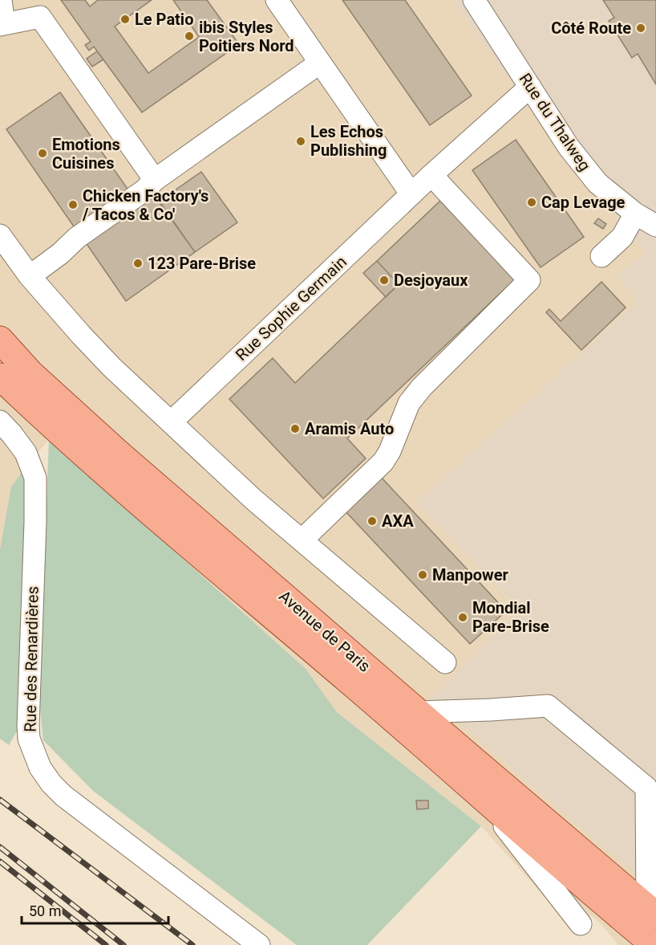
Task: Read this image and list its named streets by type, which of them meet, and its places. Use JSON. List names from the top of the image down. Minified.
{"streets":{"main road":["Avenue de Paris"],"street":["Rue du Thalweg","Rue Sophie Germain","Rue des Renardières"]},"crossings":[["Rue du Thalweg","Rue Sophie Germain"]],"places":["Le Patio","Côté Route","ibis Styles Poitiers Nord","Les Echos Publishing","Emotions Cuisines","Cap Levage","Chicken Factory's / Tacos & Co'","123 Pare-Brise","Desjoyaux","Aramis Auto","AXA","Manpower","Mondial Pare-Brise"],"scale_bar":"50 m"}
